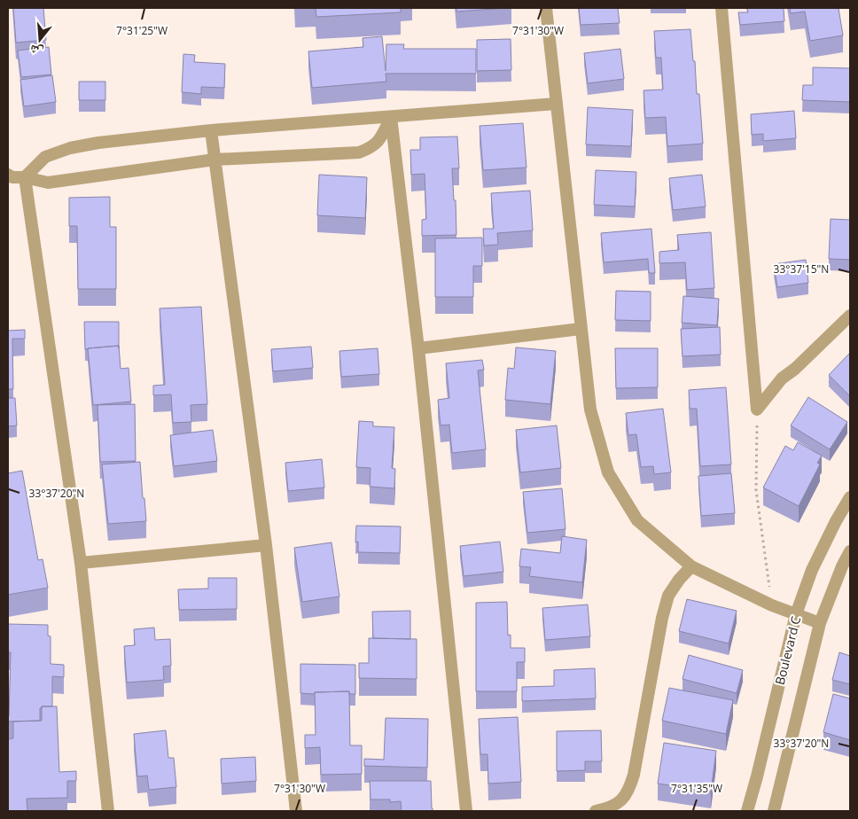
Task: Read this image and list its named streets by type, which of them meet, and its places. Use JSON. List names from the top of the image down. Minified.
{"streets":{"street":["Boulevard C"]},"north":"bottom","coordinates":["7°31'25\"W","7°31'30\"W","33°37'15\"N","33°37'20\"N","7°31'35\"W"]}
